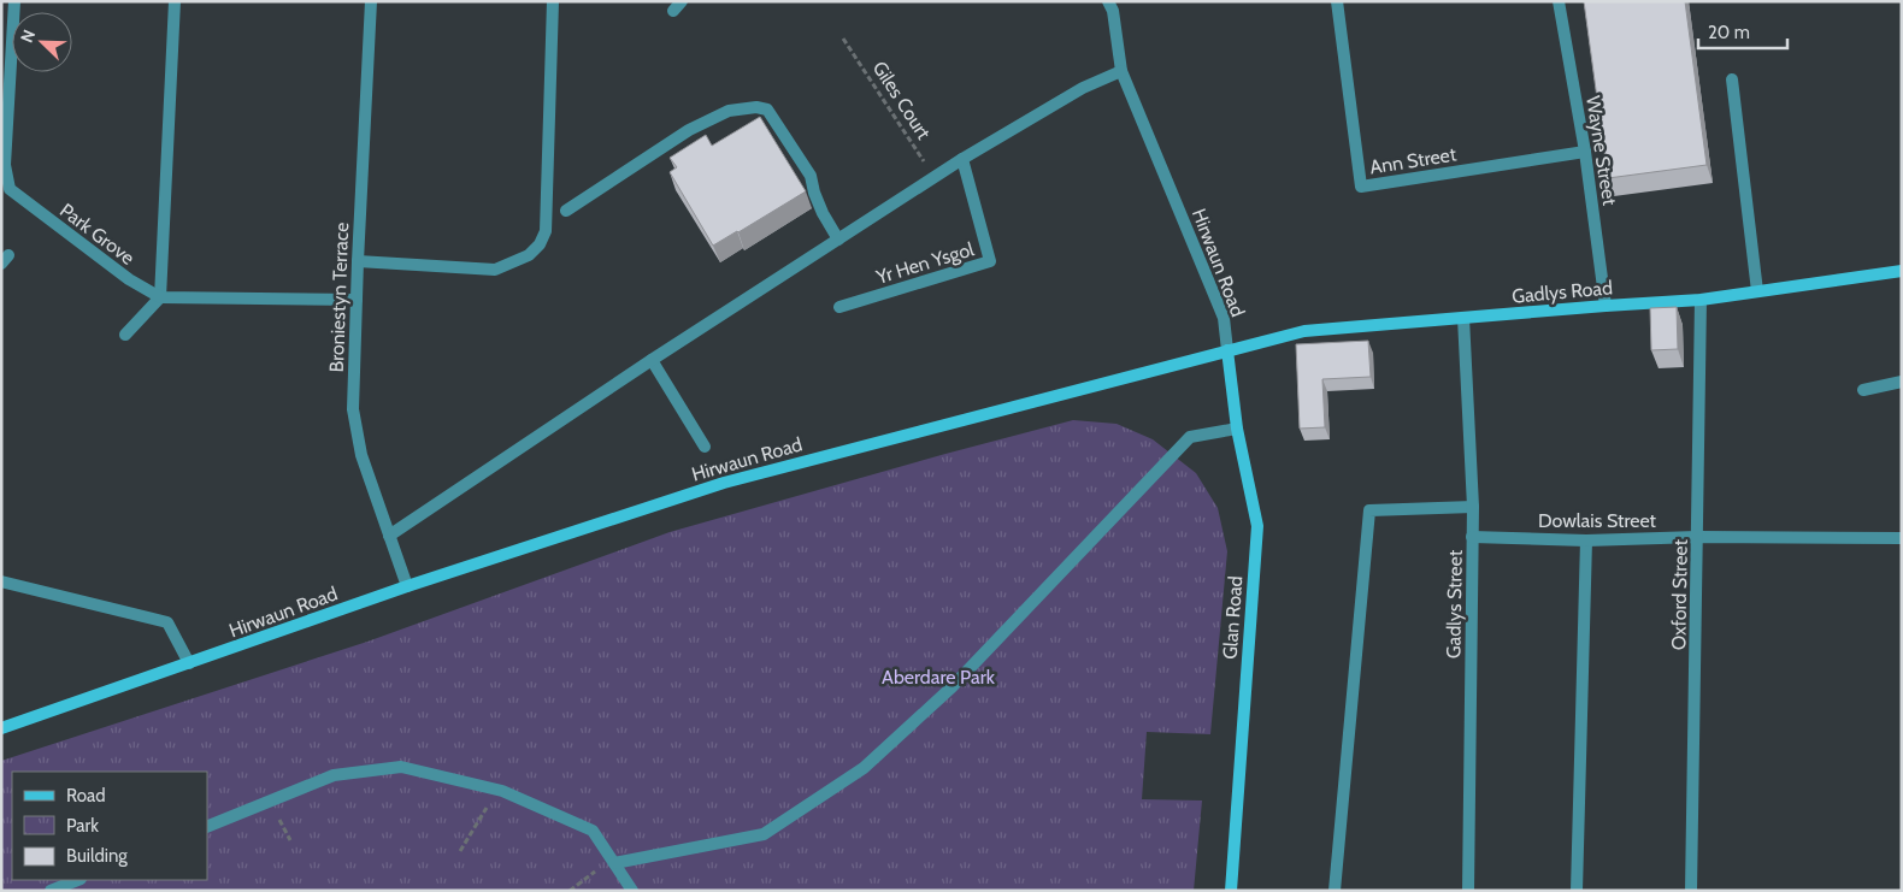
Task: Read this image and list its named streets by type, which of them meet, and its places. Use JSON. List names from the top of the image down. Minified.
{"streets":{"main road":["Hirwaun Road","Gadlys Road","Glan Road"],"street":["Wayne Street","Ann Street","Park Grove","Yr Hen Ysgol","Broniestyn Terrace","Dowlais Street","Oxford Street","Gadlys Street"],"path":["Giles Court"]},"crossings":[["Wayne Street","Ann Street"],["Wayne Street","Gadlys Road"],["Park Grove","Broniestyn Terrace"],["Hirwaun Road","Gadlys Road"],["Hirwaun Road","Broniestyn Terrace"],["Hirwaun Road","Glan Road"],["Gadlys Road","Oxford Street"],["Gadlys Road","Gadlys Street"],["Gadlys Road","Glan Road"],["Dowlais Street","Oxford Street"],["Dowlais Street","Gadlys Street"]],"parks":["Aberdare Park"],"legend":["Road","Park","Building"],"scale_bar":"20 m","north":"top left"}
